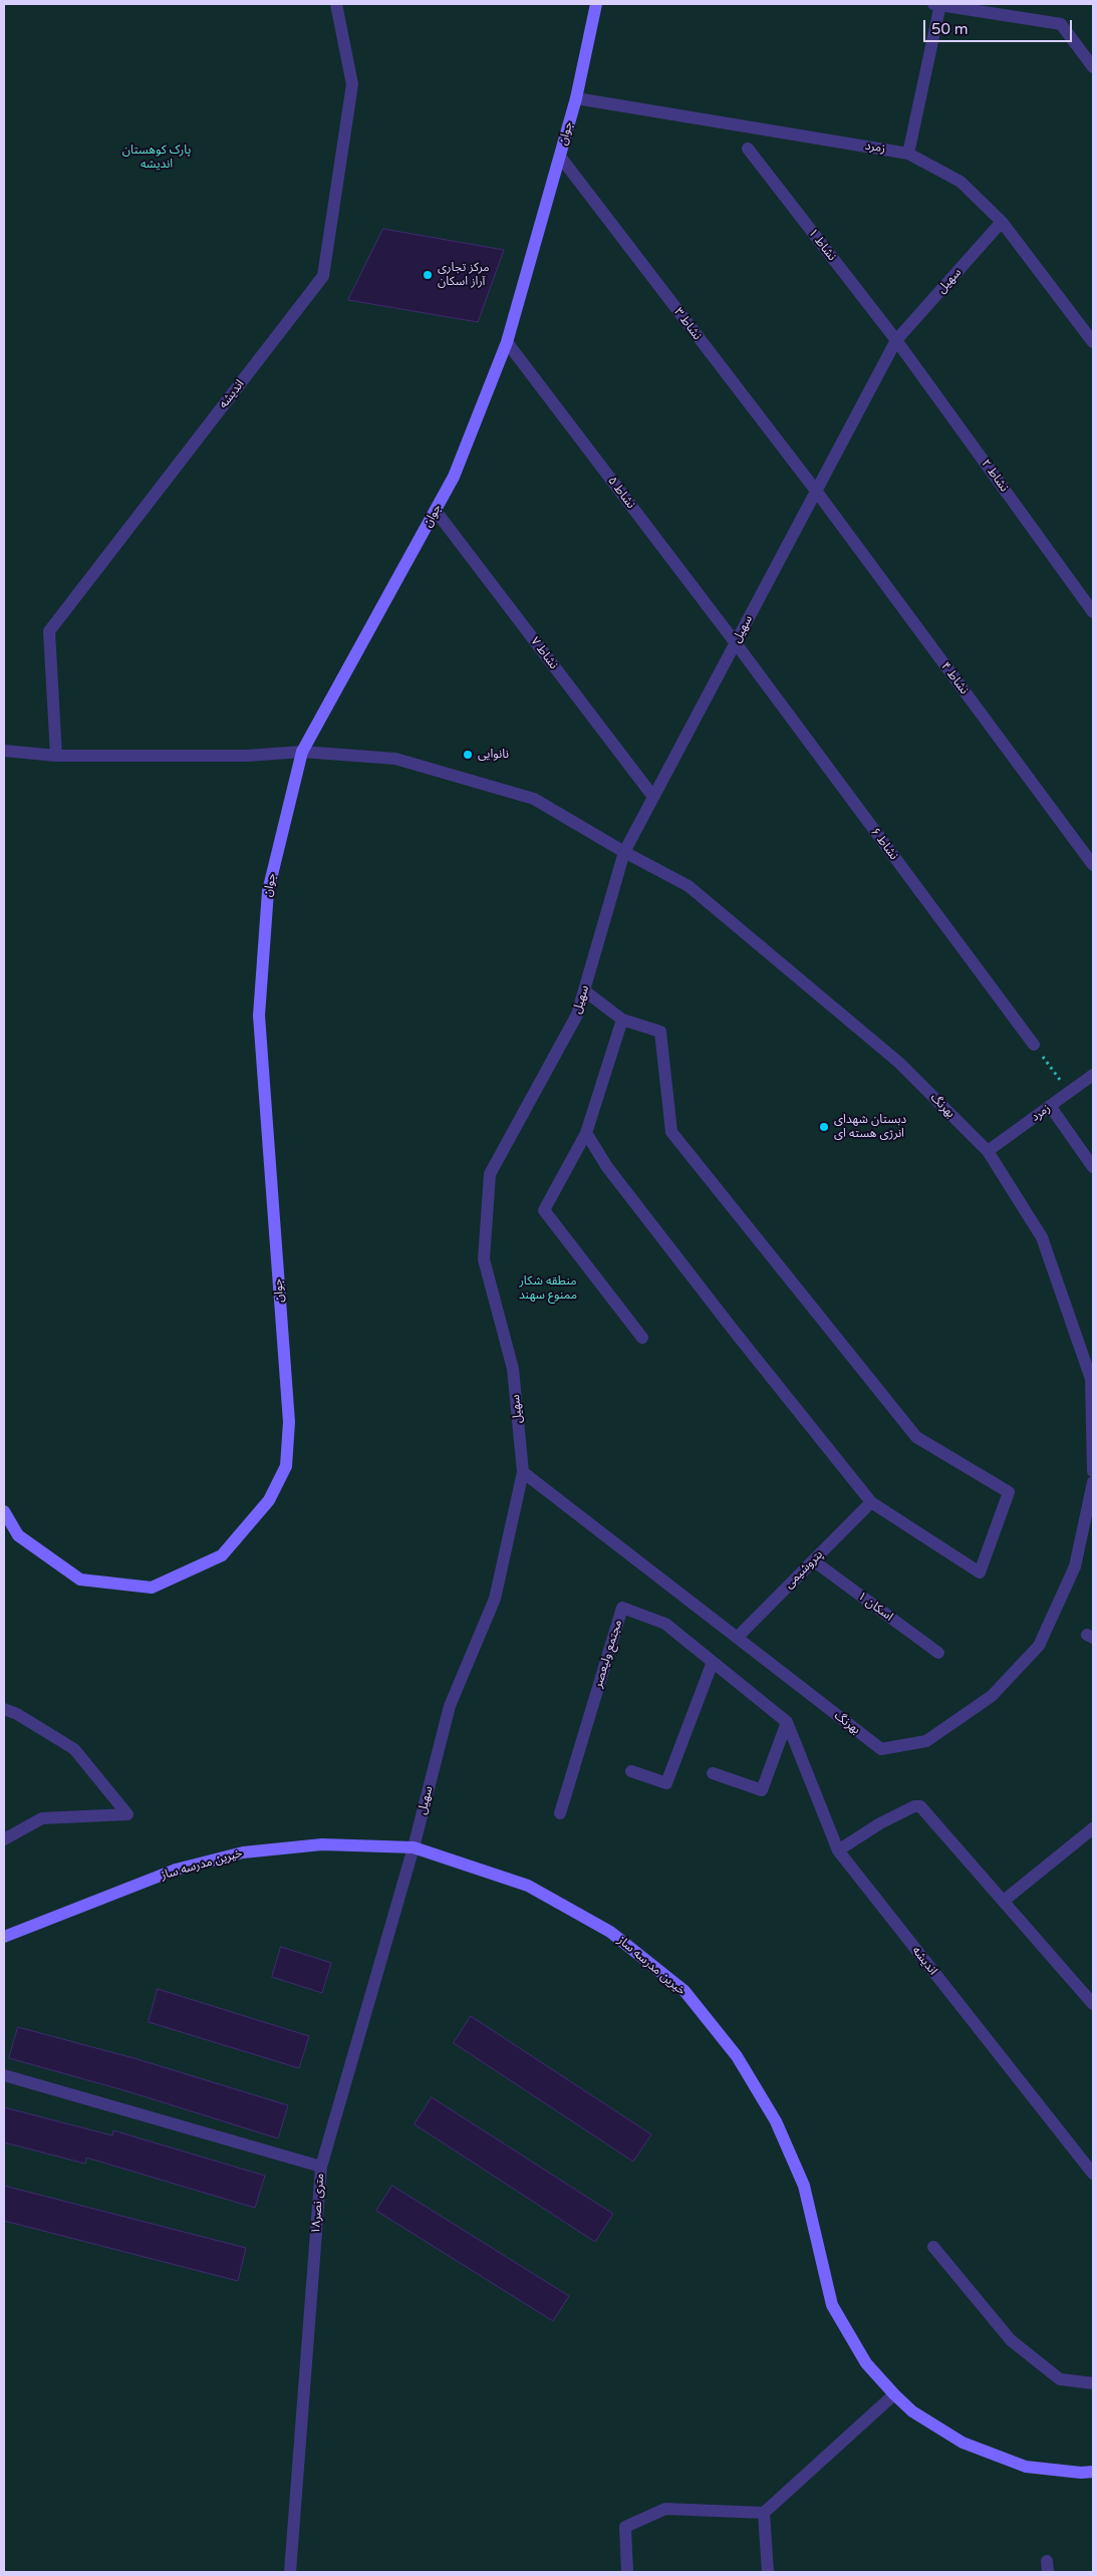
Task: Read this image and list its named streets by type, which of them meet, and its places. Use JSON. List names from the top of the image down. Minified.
{"streets":{"street":["جوان","زمرد","نشاط ۱","سهیل","نشاط ۳","اندیشه","نشاط ۲","نشاط ۵","نشاط ۷","نشاط ۴","نشاط ۶","بهرنگ","پتروشیمی","اسکان ۱","مجتمع ولیعصر","خیرین مدرسه ساز","۱۸متری نصر"]},"crossings":[["جوان","زمرد"],["جوان","نشاط ۳"],["جوان","نشاط ۵"],["جوان","نشاط ۷"],["جوان","بهرنگ"],["زمرد","سهیل"],["زمرد","بهرنگ"],["نشاط ۱","سهیل"],["نشاط ۱","نشاط ۲"],["سهیل","نشاط ۳"],["سهیل","نشاط ۲"],["سهیل","نشاط ۵"],["سهیل","نشاط ۷"],["سهیل","نشاط ۴"],["سهیل","نشاط ۶"],["سهیل","بهرنگ"],["سهیل","خیرین مدرسه ساز"],["سهیل","۱۸متری نصر"],["نشاط ۳","نشاط ۴"],["اندیشه","بهرنگ"],["اندیشه","مجتمع ولیعصر"],["نشاط ۵","نشاط ۶"],["بهرنگ","پتروشیمی"],["پتروشیمی","اسکان ۱"],["خیرین مدرسه ساز","۱۸متری نصر"]],"parks":["پارک کوهستان اندیشه","منطقه شکار ممنوع سهند"],"places":["مرکز تجاری آراز اسکان","نانوایی","دبستان شهدای انرژی هسته ای"],"scale_bar":"50 m"}
